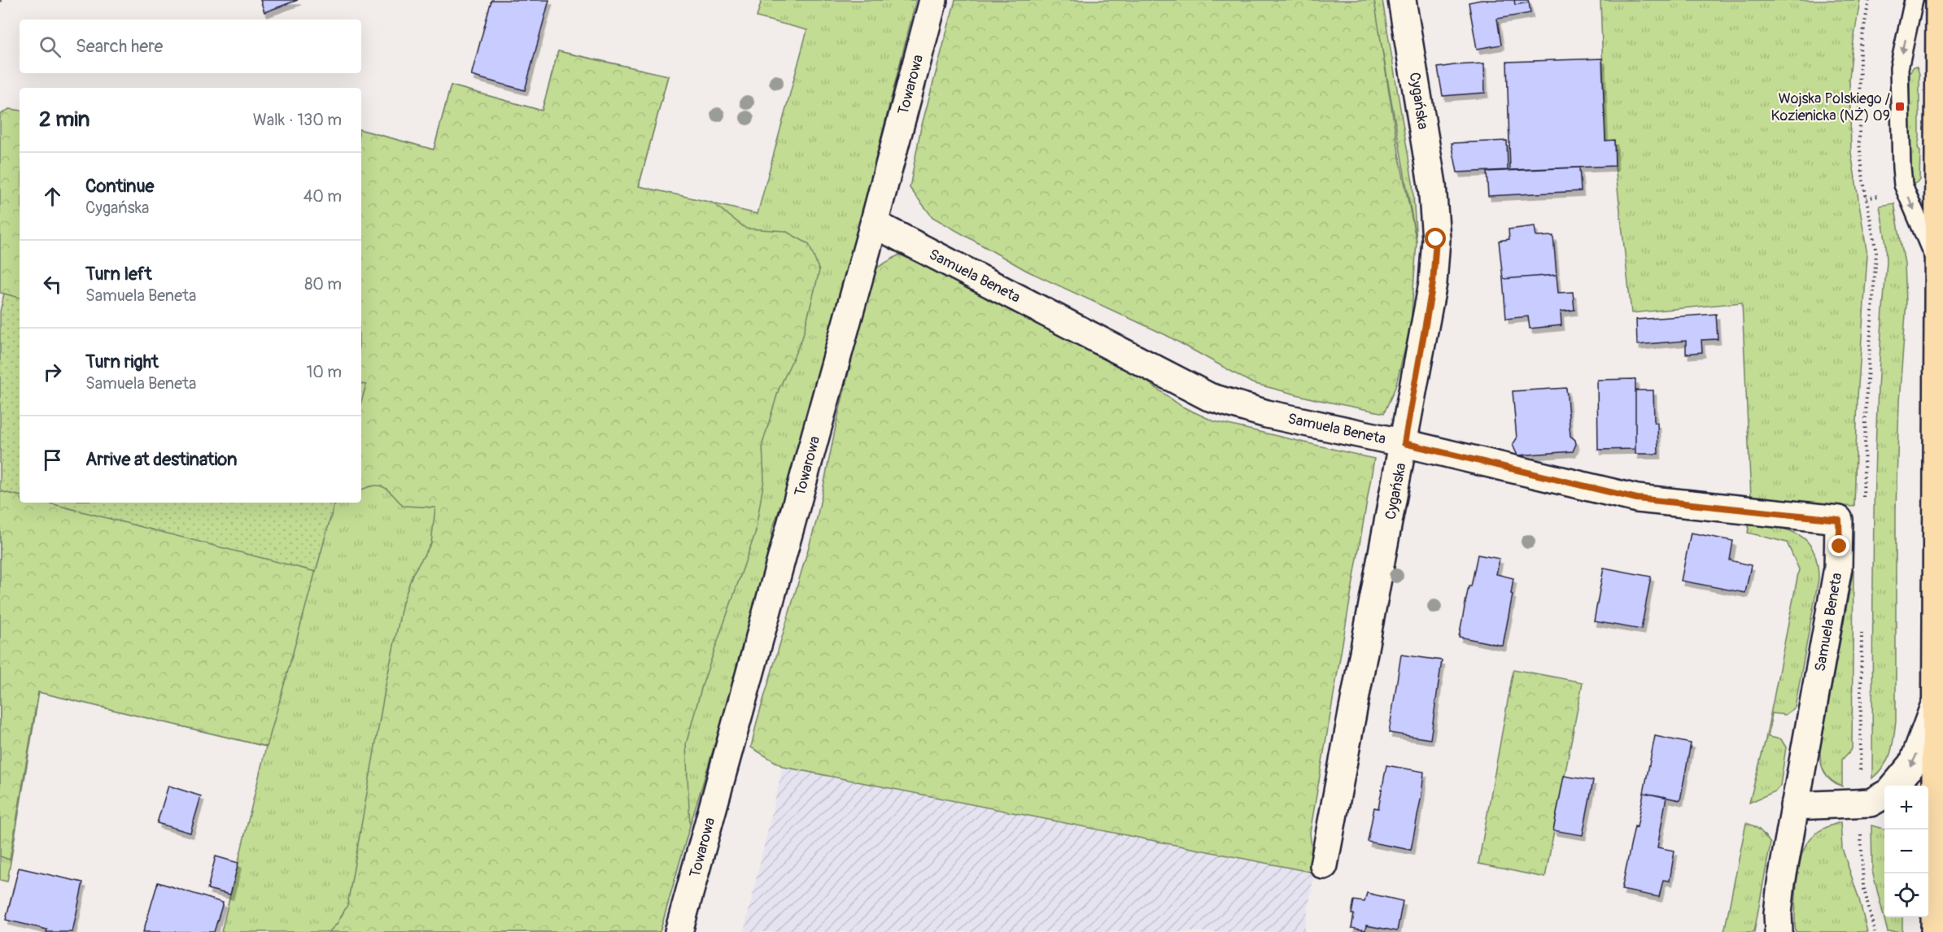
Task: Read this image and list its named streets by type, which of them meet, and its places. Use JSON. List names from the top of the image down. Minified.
{"streets":{"street":["Towarowa","Cygańska","Samuela Beneta"]},"crossings":[["Towarowa","Samuela Beneta"],["Cygańska","Samuela Beneta"]],"places":{"transit":["Wojska Polskiego / Kozienicka (NŻ) 09"]},"page":{"search":"Search here","heading":["2 min","Walk · 130 m"],"list":[["Continue","Cygańska","40 m"],["Turn left","Samuela Beneta","80 m"],["Turn right","Samuela Beneta","10 m"],"Arrive at destination"],"map_buttons":["+","−"]}}
